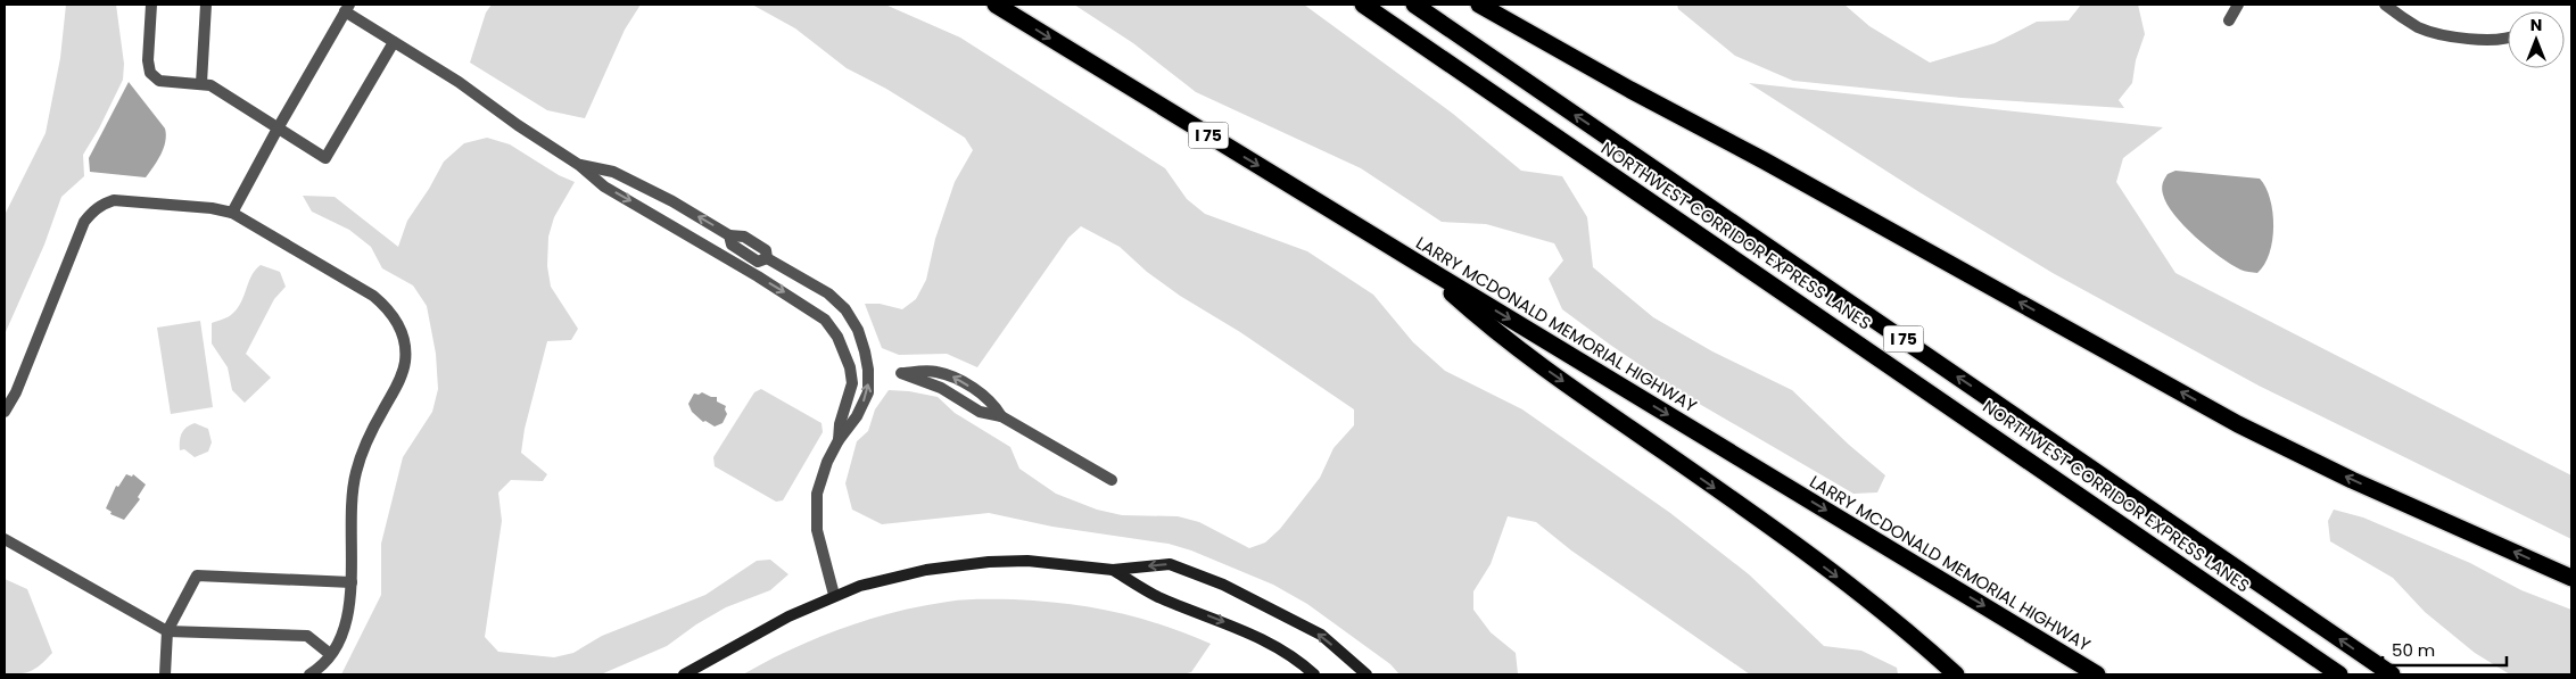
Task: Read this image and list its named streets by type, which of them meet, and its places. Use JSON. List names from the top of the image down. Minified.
{"streets":{"highway":["I 75","NORTHWEST CORRIDOR EXPRESS LANES","LARRY MCDONALD MEMORIAL HIGHWAY"]},"scale_bar":"50 m","north":"top"}
